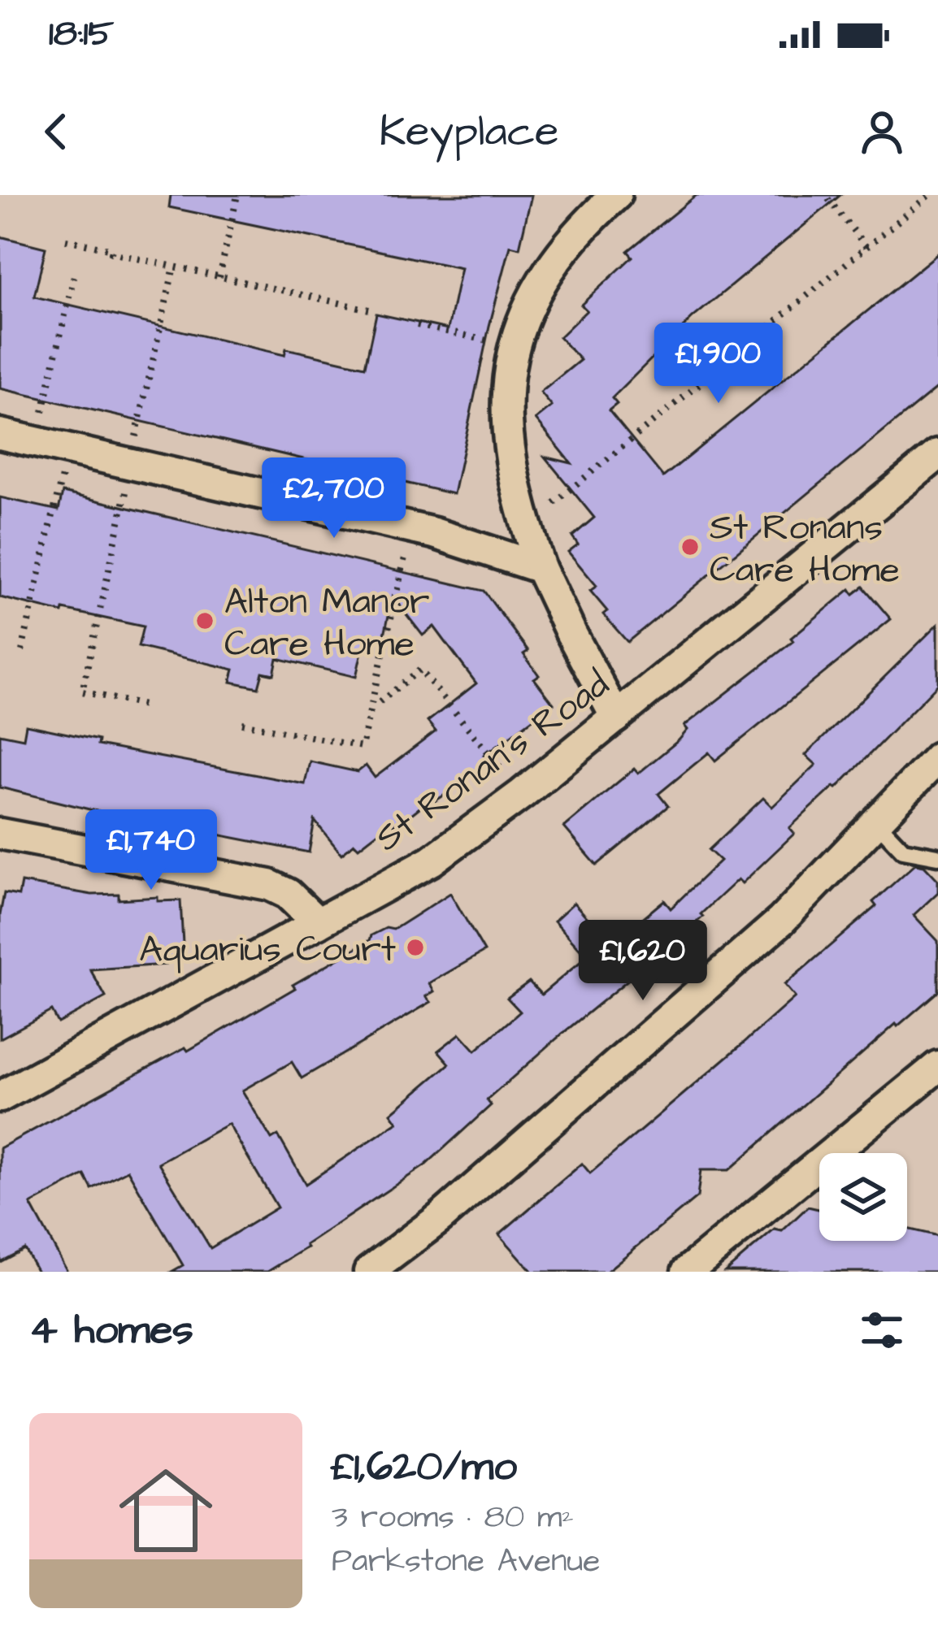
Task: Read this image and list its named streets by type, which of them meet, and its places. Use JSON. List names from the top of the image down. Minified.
{"streets":{"street":["St Ronan's Road"]},"places":["St Ronans Care Home","Alton Manor Care Home","Aquarius Court"],"page":{"status":"18:15","header":"Keyplace","price":["£1,900","£2,700","£1,740","£1,620"],"heading":"4 homes","list":[{"name":"£1,620/mo","note":"3 rooms · 80 m² · Parkstone Avenue"}]}}
